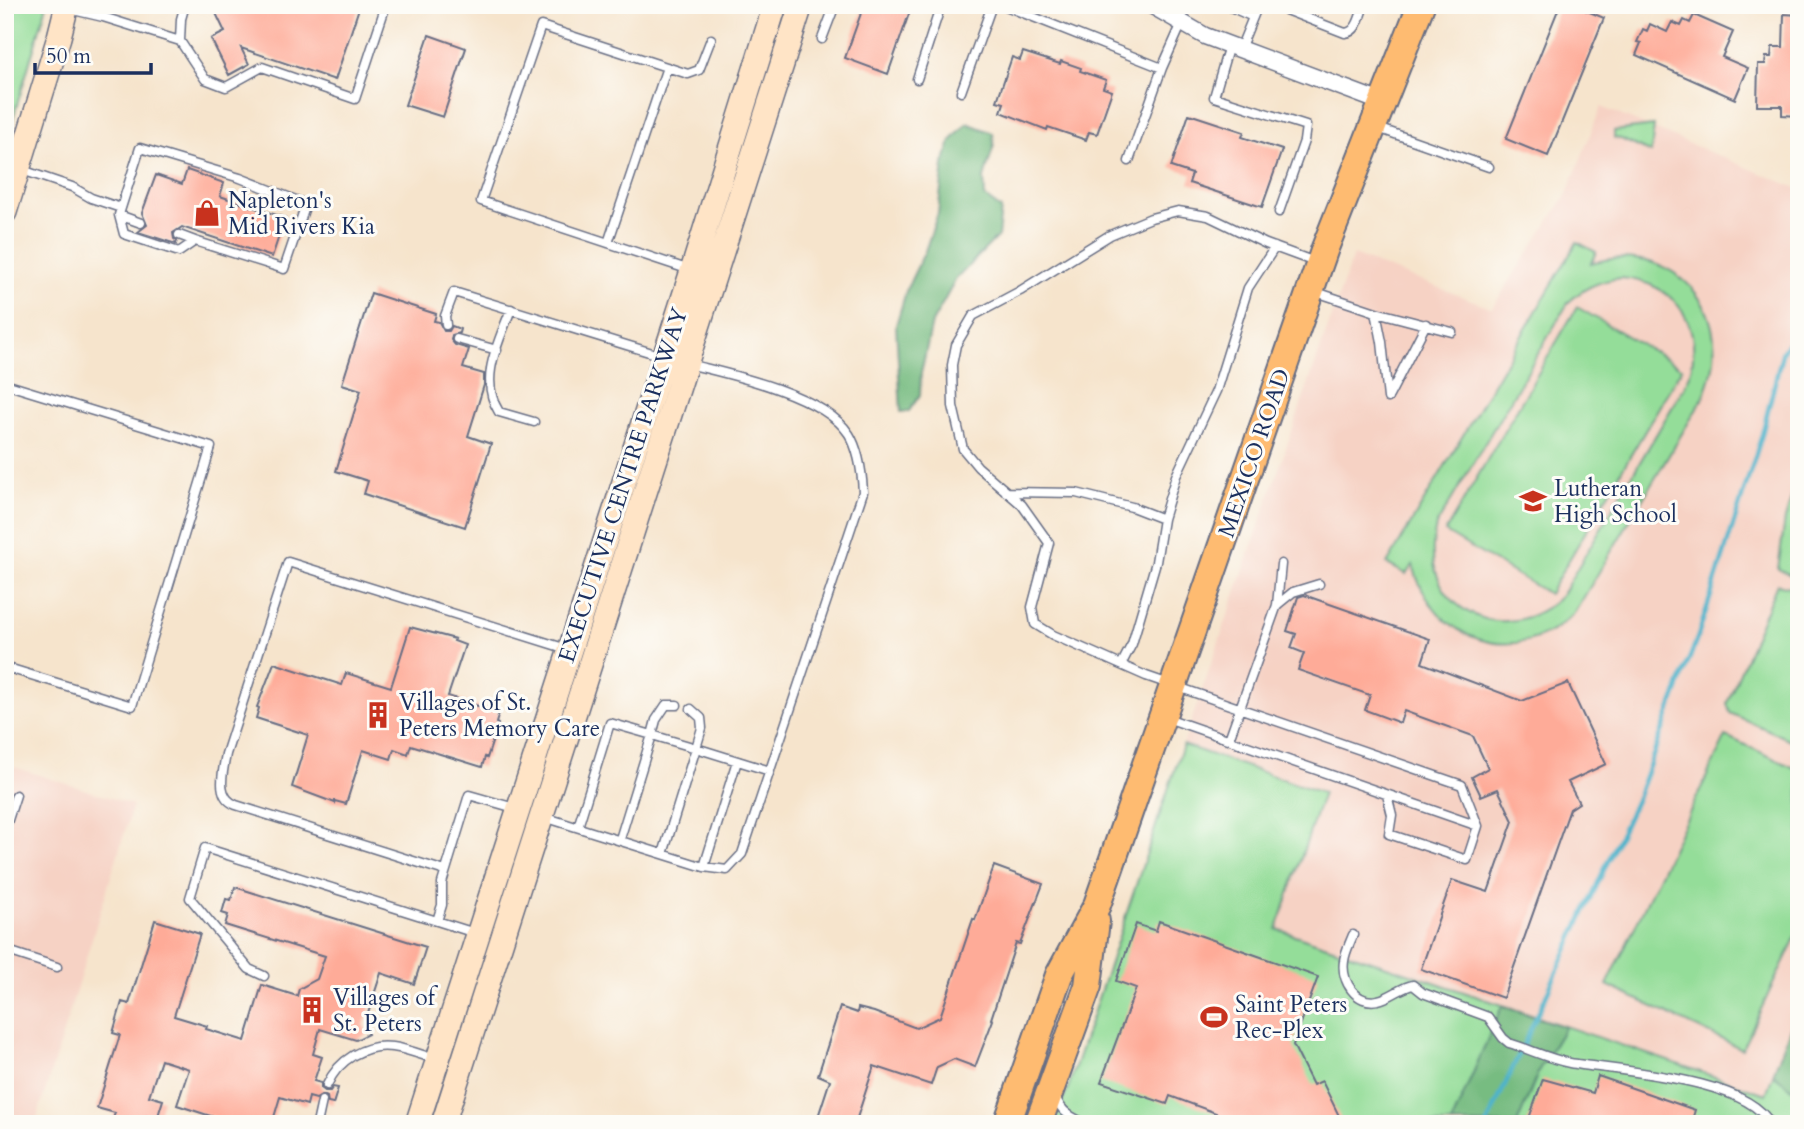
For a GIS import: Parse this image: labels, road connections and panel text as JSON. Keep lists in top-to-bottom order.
{
  "streets": {
    "main road": ["MEXICO ROAD"],
    "street": ["EXECUTIVE CENTRE PARKWAY"]
  },
  "places": {
    "shop": ["Napleton's Mid Rivers Kia"],
    "school or university": ["Lutheran High School"],
    "building": ["Villages of St. Peters Memory Care", "Villages of St. Peters"],
    "sports": ["Saint Peters Rec-Plex"]
  },
  "scale_bar": "50 m"
}
